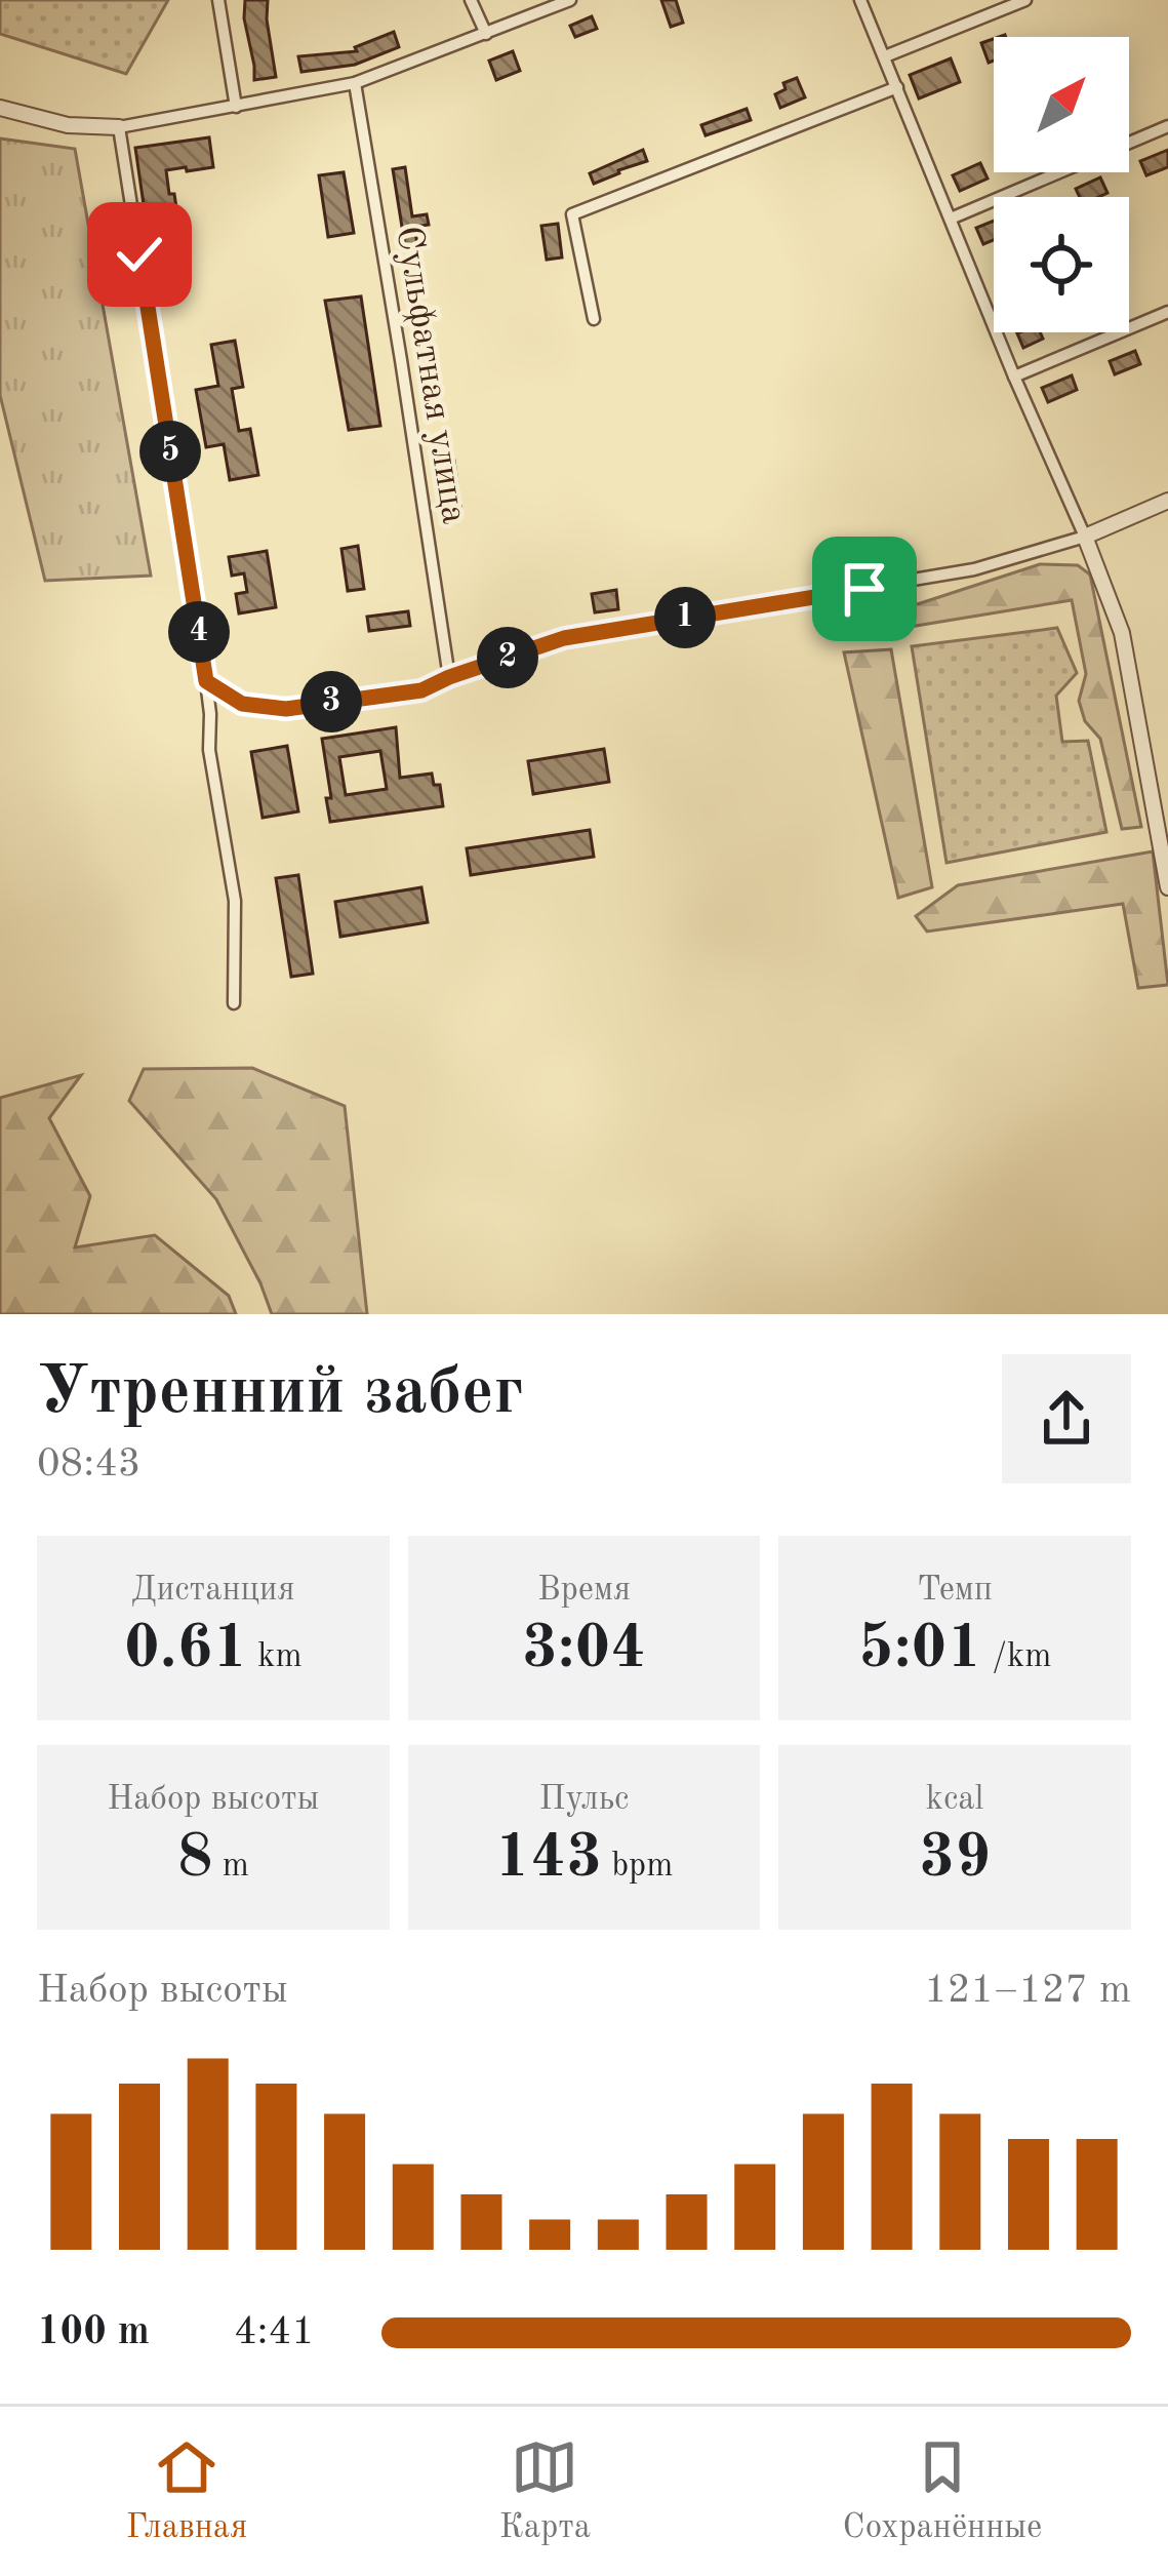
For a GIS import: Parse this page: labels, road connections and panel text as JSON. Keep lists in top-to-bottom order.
{
  "streets": {
    "street": ["Сульфатная улица"]
  },
  "north": "top right",
  "page": {
    "pins": [
      "5",
      "1",
      "4",
      "2",
      "3"
    ],
    "heading": ["Утренний забег", "08:43"],
    "stats": [
      ["Дистанция", "0.61 km"],
      ["Время", "3:04"],
      ["Темп", "5:01 /km"],
      ["Набор высоты", "8 m"],
      ["Пульс", "143 bpm"],
      ["kcal", "39"]
    ],
    "chart": ["Набор высоты", "121–127 m"],
    "list": [
      {
        "name": "100 m",
        "note": "4:41"
      }
    ],
    "tabs": ["Главная", "Карта", "Сохранённые"]
  }
}
